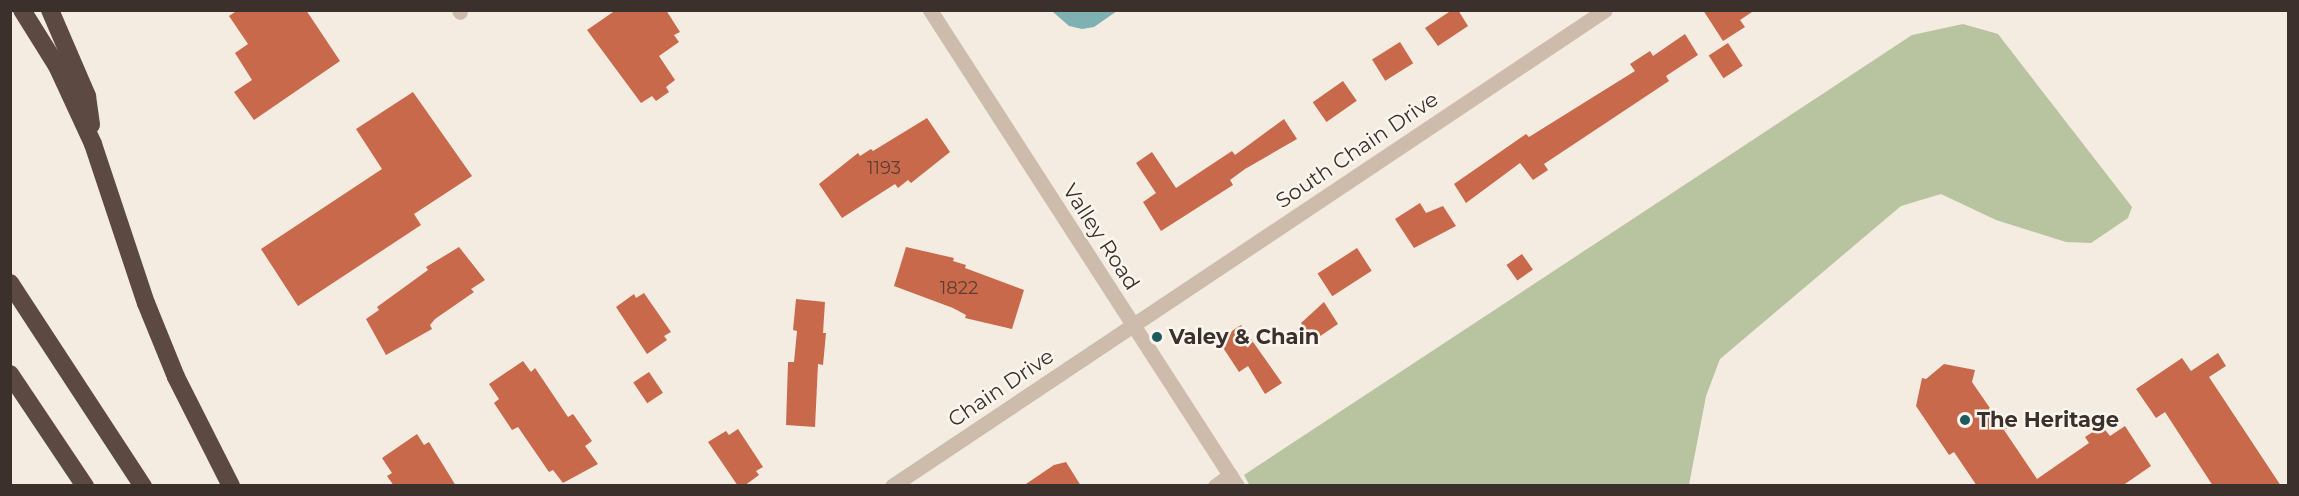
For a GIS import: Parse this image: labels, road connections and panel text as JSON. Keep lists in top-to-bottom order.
{
  "streets": {
    "street": ["South Chain Drive", "Valley Road", "Chain Drive"]
  },
  "crossings": [
    ["South Chain Drive", "Valley Road"],
    ["South Chain Drive", "Chain Drive"],
    ["Valley Road", "Chain Drive"]
  ],
  "places": ["Valey & Chain", "The Heritage"],
  "house_numbers": ["1193", "1822"]
}
